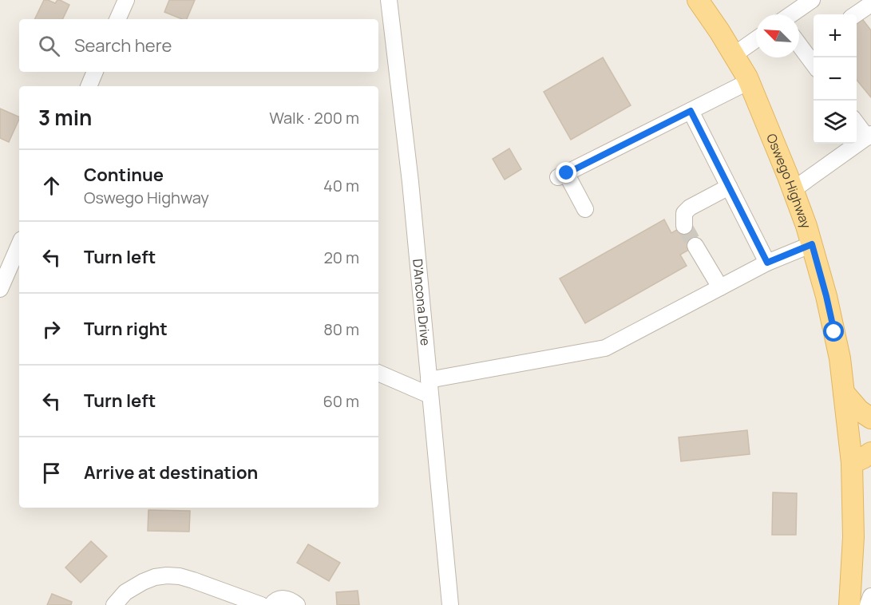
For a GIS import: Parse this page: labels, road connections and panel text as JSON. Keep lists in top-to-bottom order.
{
  "streets": {
    "main road": ["Oswego Highway"],
    "street": ["D'Ancona Drive"]
  },
  "north": "top left",
  "page": {
    "map_buttons": ["+", "−"],
    "search": "Search here",
    "heading": ["3 min", "Walk · 200 m"],
    "list": [
      ["Continue", "Oswego Highway", "40 m"],
      ["Turn left", "20 m"],
      ["Turn right", "80 m"],
      ["Turn left", "60 m"],
      "Arrive at destination"
    ]
  }
}
